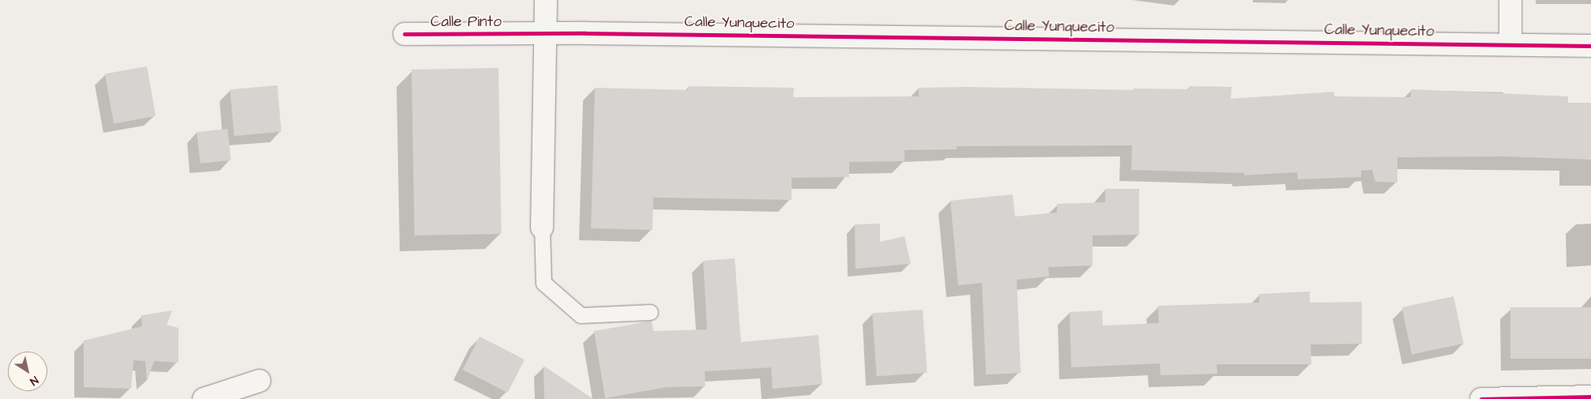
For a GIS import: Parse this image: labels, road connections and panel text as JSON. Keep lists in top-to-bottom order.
{
  "streets": {
    "street": ["Calle Pinto", "Calle Yunquecito"]
  },
  "crossings": [
    ["Calle Pinto", "Calle Yunquecito"]
  ],
  "north": "bottom right"
}
